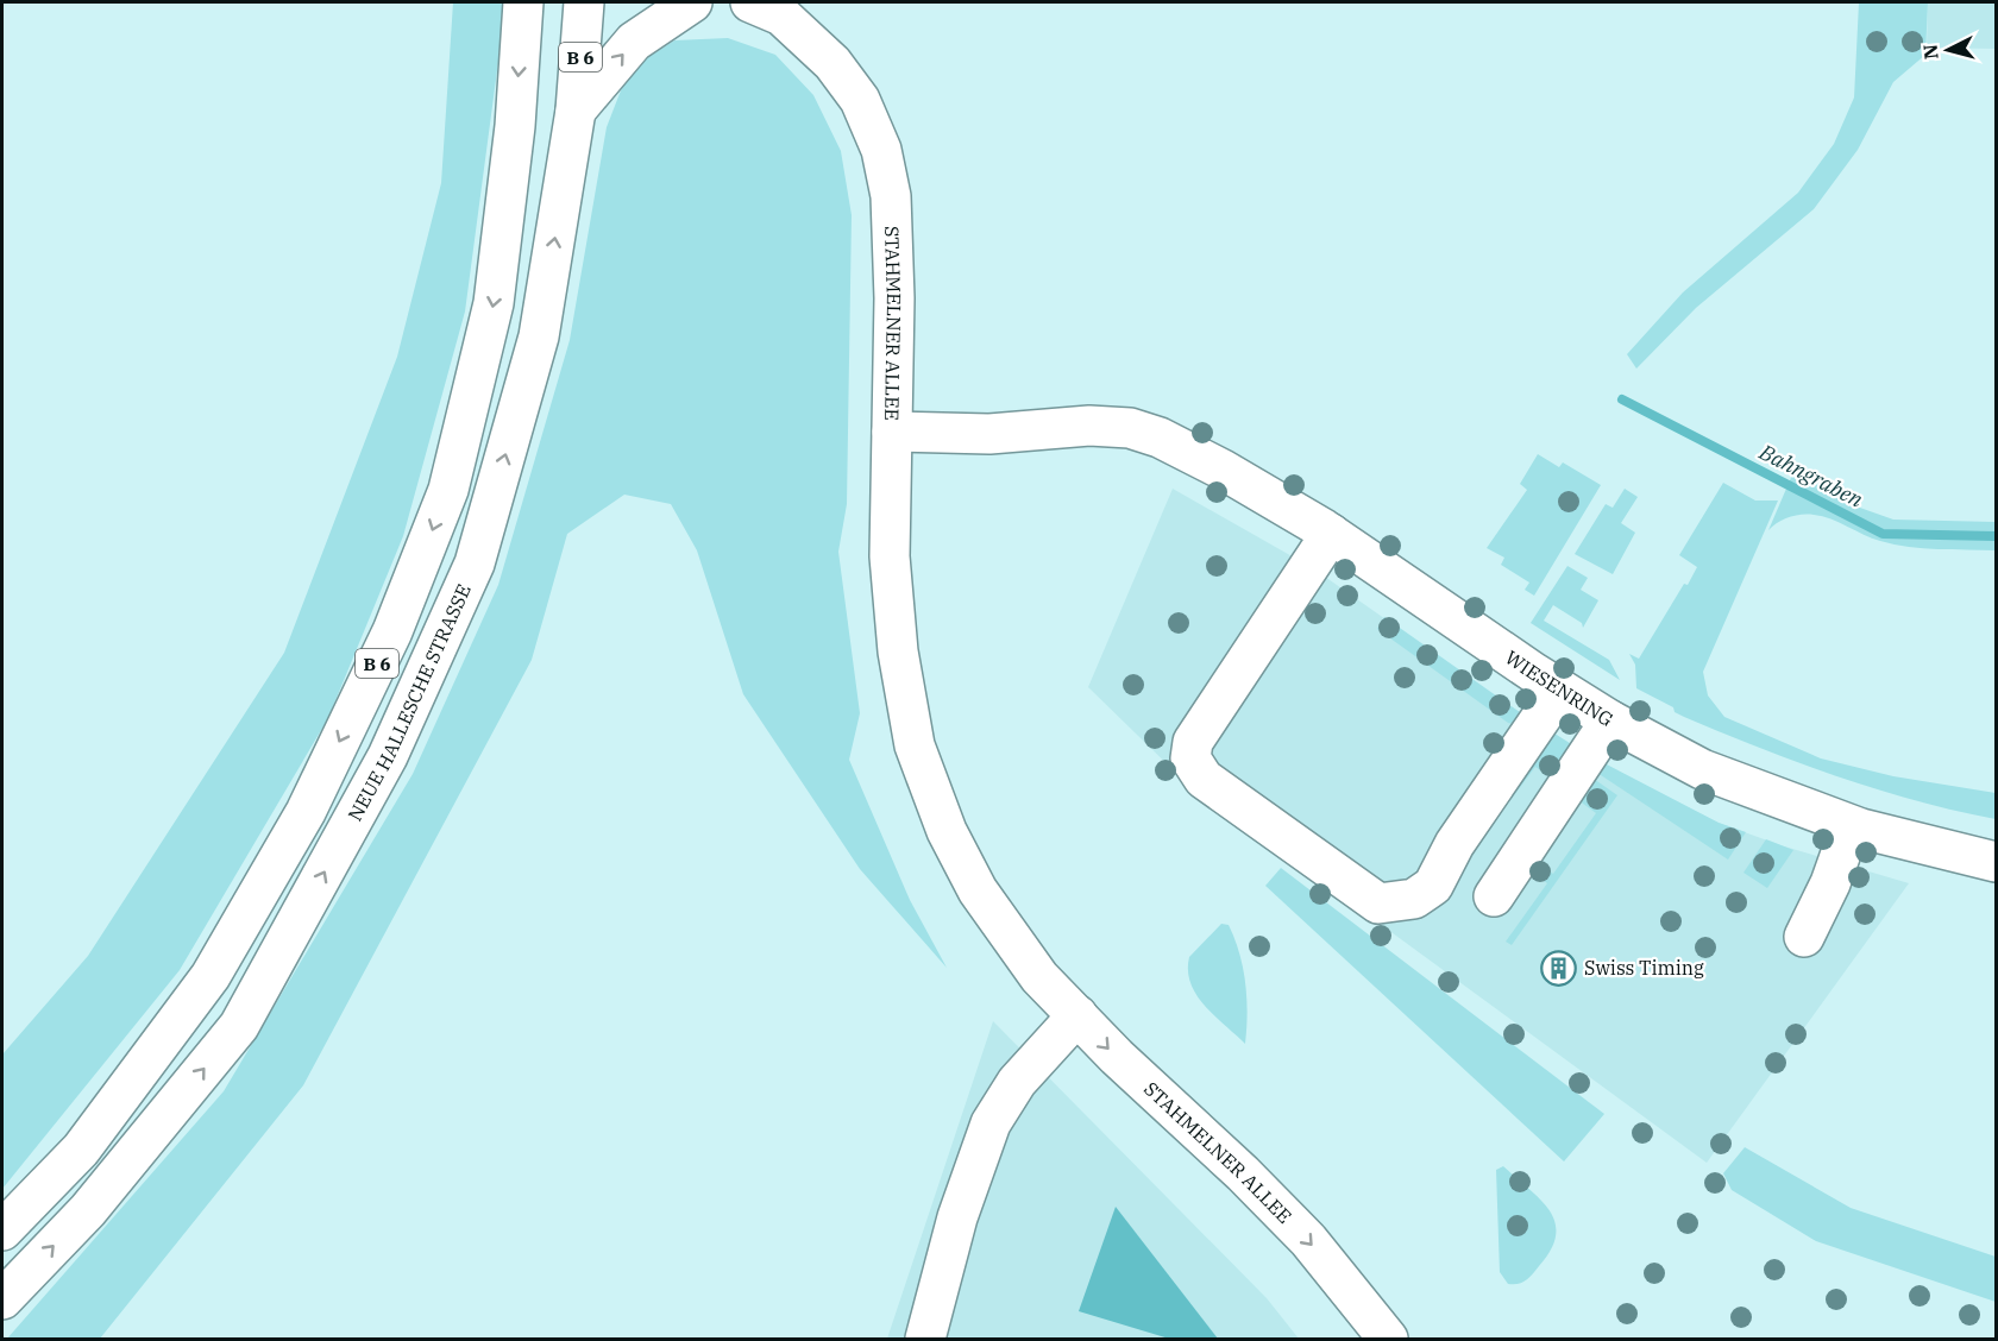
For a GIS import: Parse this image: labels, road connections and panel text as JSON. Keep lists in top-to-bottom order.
{
  "streets": {
    "street": [
      "B 6",
      "STAHMELNER ALLEE",
      "WIESENRING",
      "NEUE HALLESCHE STRASSE"
    ]
  },
  "crossings": [
    ["STAHMELNER ALLEE", "WIESENRING"]
  ],
  "water": ["Bahngraben"],
  "places": {
    "building": ["Swiss Timing"]
  },
  "north": "left"
}
